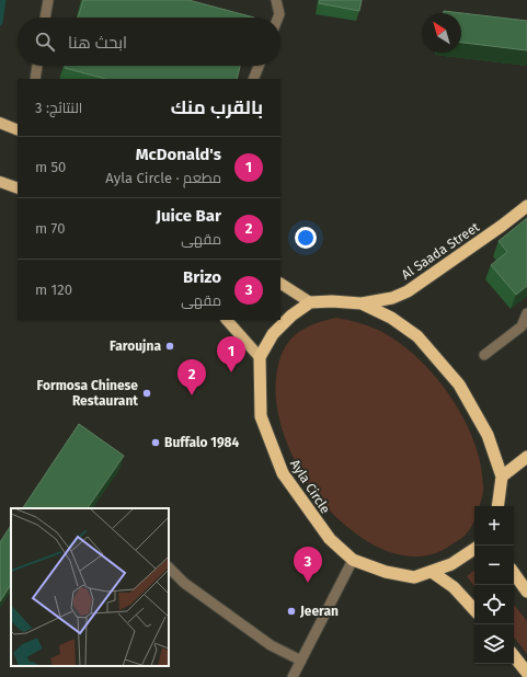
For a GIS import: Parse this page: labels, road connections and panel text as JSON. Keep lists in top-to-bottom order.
{
  "streets": {
    "highway": ["Al Saada Street", "Ayla Circle"]
  },
  "places": [
    "Faroujna",
    "Formosa Chinese Restaurant",
    "Buffalo 1984",
    "Jeeran"
  ],
  "north": "top left",
  "page": {
    "search": "ابحث هنا",
    "heading": ["بالقرب منك", "النتائج: 3"],
    "list": [
      {
        "mark": "1",
        "name": "McDonald's",
        "note": "مطعم · Ayla Circle",
        "value": "50 m"
      },
      {
        "mark": "2",
        "name": "Juice Bar",
        "note": "مقهى",
        "value": "70 m"
      },
      {
        "mark": "3",
        "name": "Brizo",
        "note": "مقهى",
        "value": "120 m"
      }
    ],
    "pins": ["1", "2", "3"],
    "map_buttons": ["+", "−"]
  }
}
